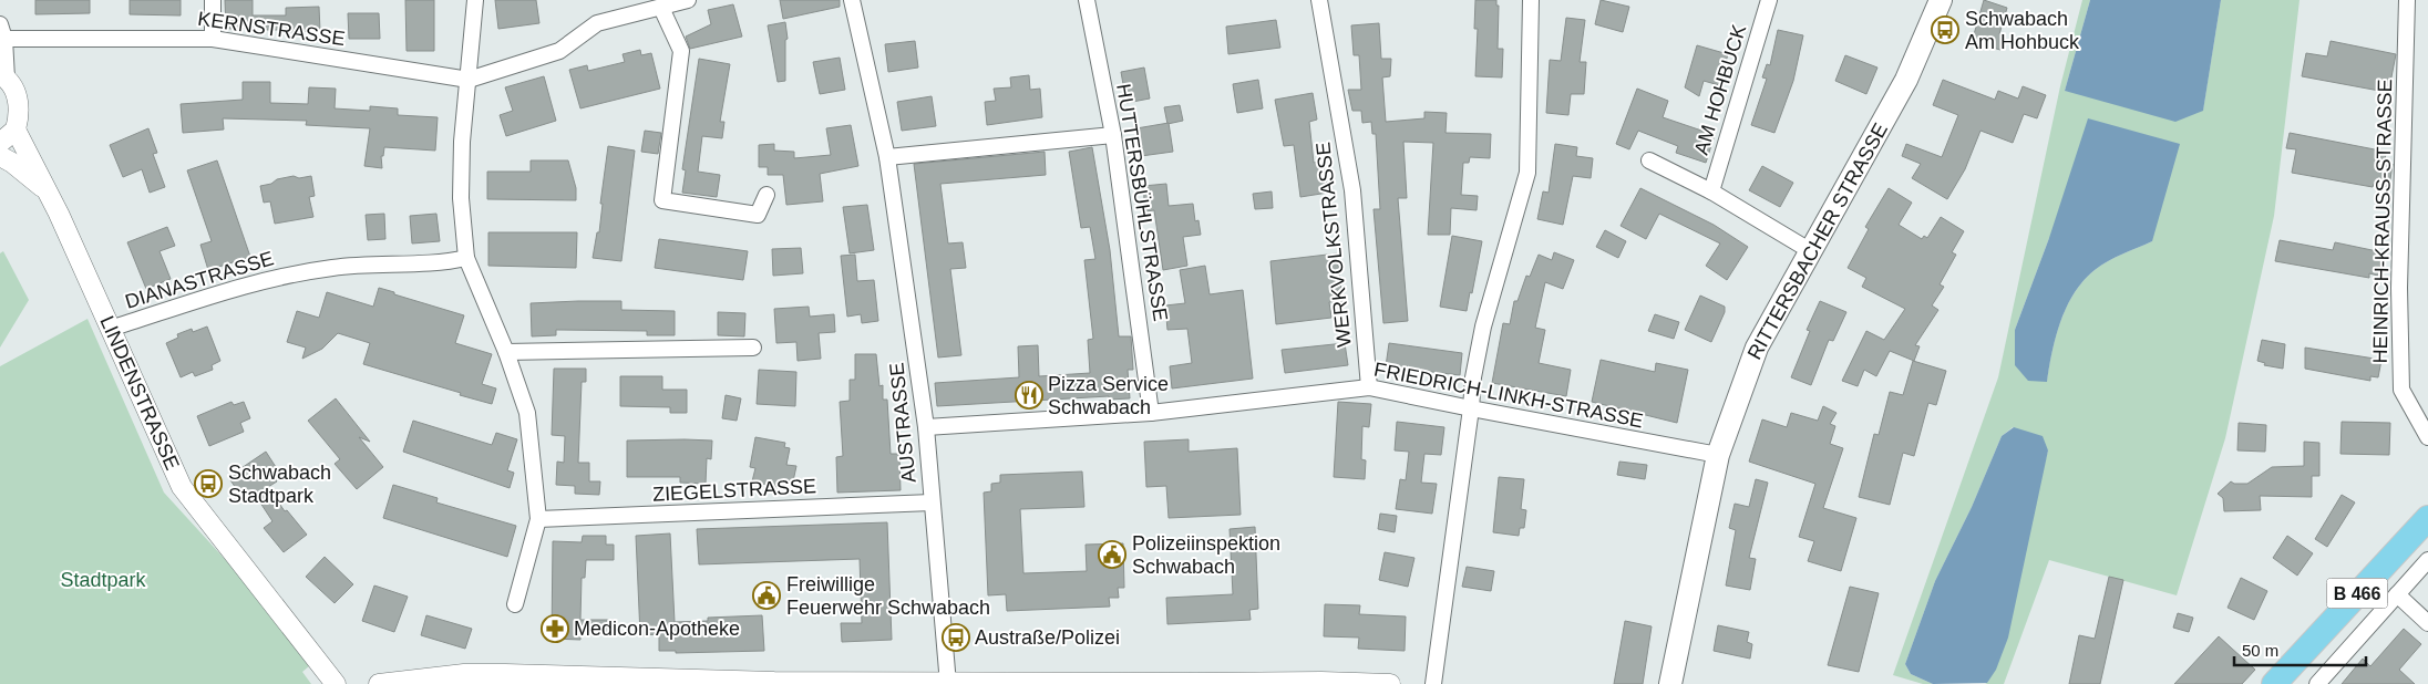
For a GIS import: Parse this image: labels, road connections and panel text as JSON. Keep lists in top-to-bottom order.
{
  "streets": {
    "main road": ["RITTERSBACHER STRASSE", "B 466"],
    "street": [
      "KERNSTRASSE",
      "AM HOHBUCK",
      "HUTTERSBÜHLSTRASSE",
      "HEINRICH-KRAUSS-STRASSE",
      "WERKVOLKSTRASSE",
      "DIANASTRASSE",
      "LINDENSTRASSE",
      "FRIEDRICH-LINKH-STRASSE",
      "AUSTRASSE",
      "ZIEGELSTRASSE"
    ]
  },
  "crossings": [
    ["AM HOHBUCK", "RITTERSBACHER STRASSE"],
    ["HUTTERSBÜHLSTRASSE", "FRIEDRICH-LINKH-STRASSE"],
    ["RITTERSBACHER STRASSE", "FRIEDRICH-LINKH-STRASSE"],
    ["WERKVOLKSTRASSE", "FRIEDRICH-LINKH-STRASSE"],
    ["DIANASTRASSE", "LINDENSTRASSE"],
    ["FRIEDRICH-LINKH-STRASSE", "AUSTRASSE"],
    ["AUSTRASSE", "ZIEGELSTRASSE"]
  ],
  "parks": ["Stadtpark"],
  "places": {
    "bus stop": ["Schwabach Am Hohbuck", "Schwabach Stadtpark", "Austraße/Polizei"],
    "restaurant": ["Pizza Service Schwabach"],
    "public building": ["Polizeiinspektion Schwabach", "Freiwillige Feuerwehr Schwabach"],
    "pharmacy": ["Medicon-Apotheke"]
  },
  "scale_bar": "50 m"
}
